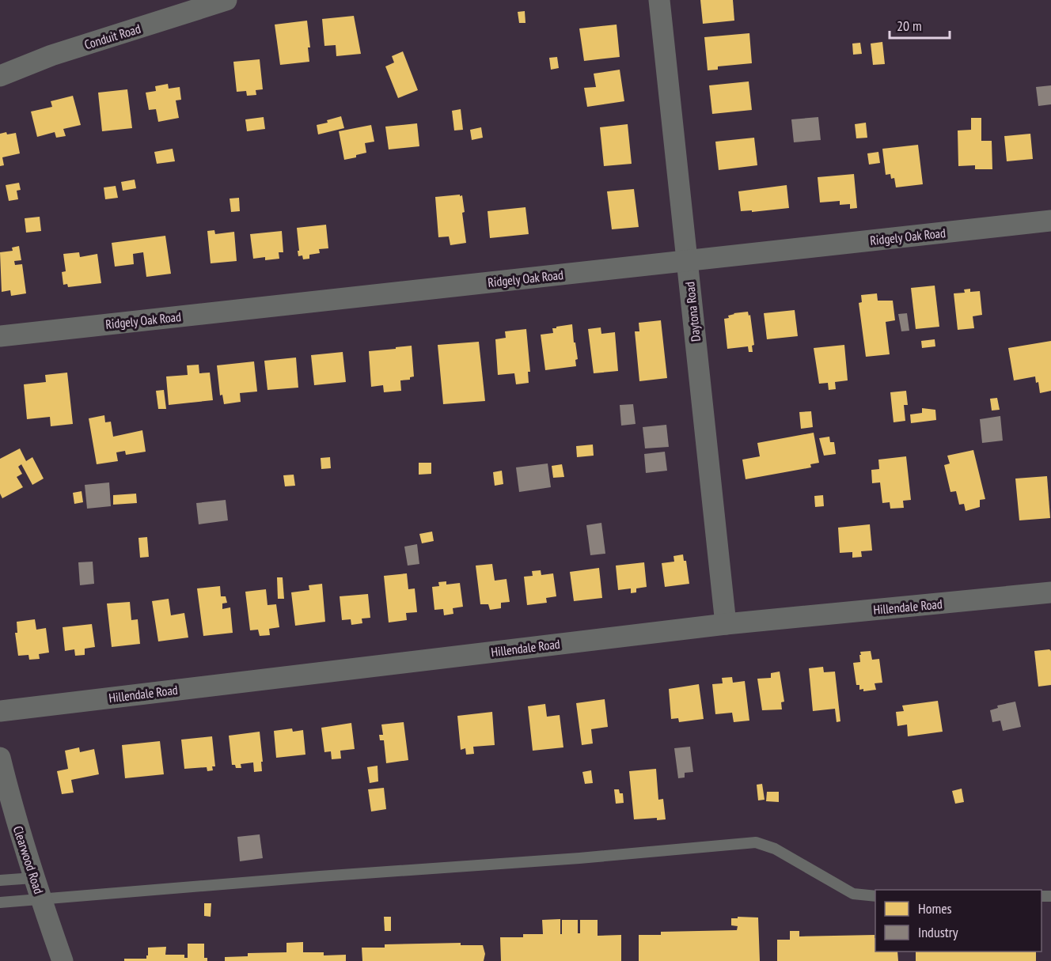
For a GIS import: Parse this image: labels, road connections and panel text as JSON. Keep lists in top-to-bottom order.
{
  "streets": {
    "street": [
      "Conduit Road",
      "Ridgely Oak Road",
      "Daytona Road",
      "Hillendale Road",
      "Clearwood Road"
    ]
  },
  "crossings": [
    ["Ridgely Oak Road", "Daytona Road"],
    ["Daytona Road", "Hillendale Road"]
  ],
  "legend": ["Homes", "Industry"],
  "scale_bar": "20 m"
}
